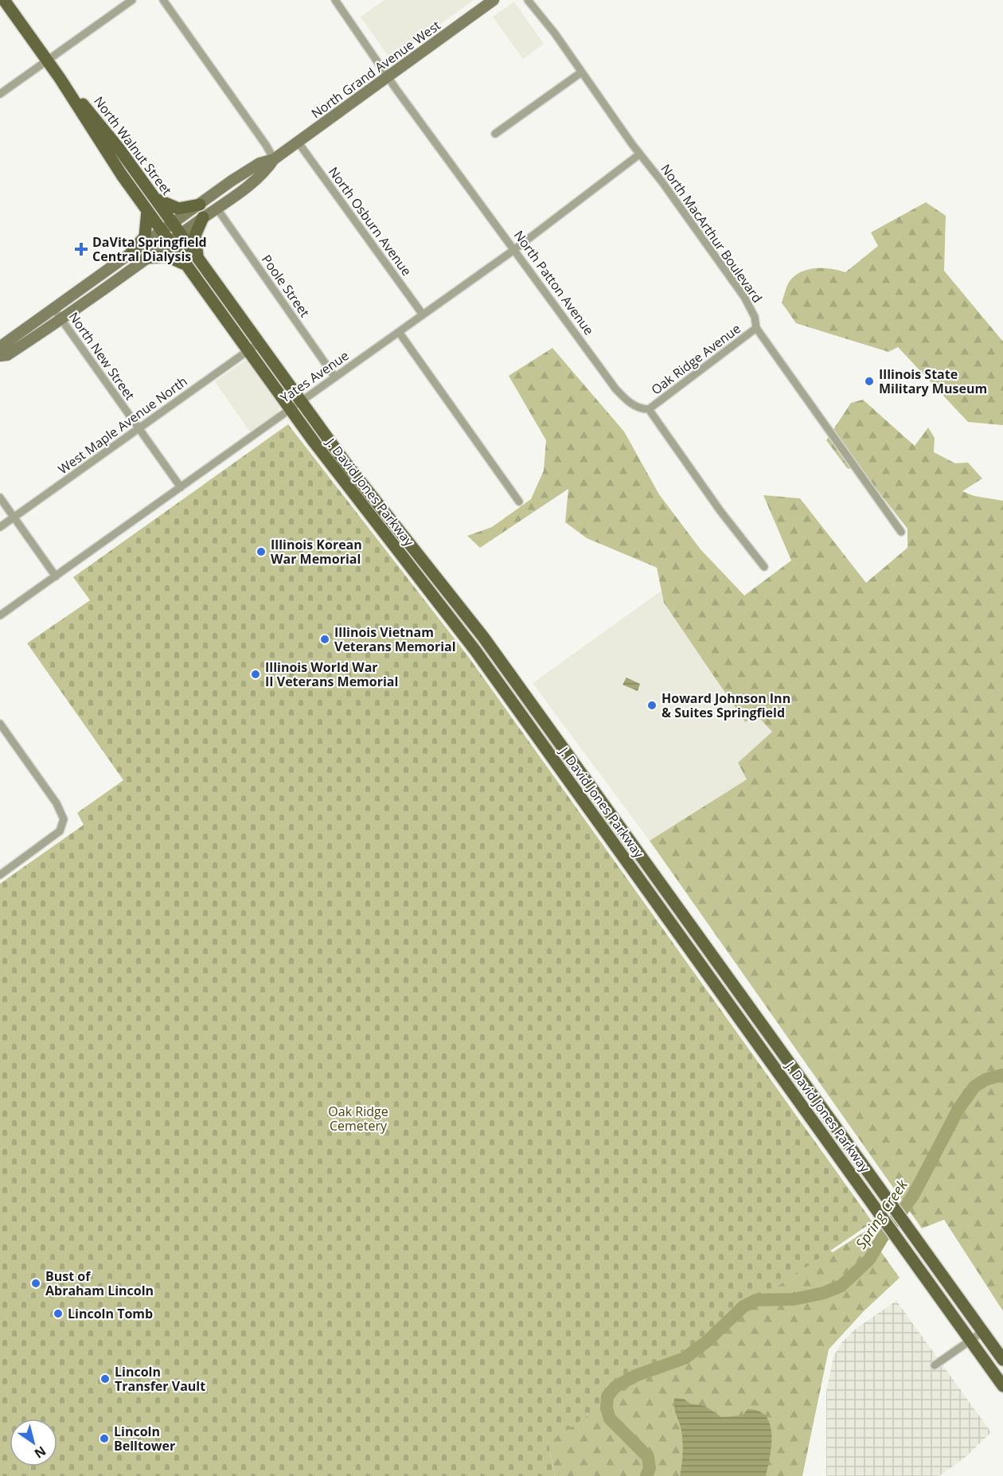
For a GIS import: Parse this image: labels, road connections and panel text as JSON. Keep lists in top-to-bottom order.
{
  "streets": {
    "main road": ["North Grand Avenue West", "North Walnut Street", "J. David Jones Parkway"],
    "street": [
      "North Osburn Avenue",
      "North MacArthur Boulevard",
      "North Patton Avenue",
      "Poole Street",
      "North New Street",
      "Oak Ridge Avenue",
      "Yates Avenue",
      "West Maple Avenue North"
    ]
  },
  "crossings": [
    ["North Grand Avenue West", "North Walnut Street"],
    ["North Grand Avenue West", "North Osburn Avenue"],
    ["North Grand Avenue West", "North Patton Avenue"],
    ["North Grand Avenue West", "Poole Street"],
    ["North Grand Avenue West", "North New Street"],
    ["North Grand Avenue West", "J. David Jones Parkway"],
    ["North Walnut Street", "J. David Jones Parkway"],
    ["North Osburn Avenue", "Yates Avenue"],
    ["North MacArthur Boulevard", "Oak Ridge Avenue"],
    ["North MacArthur Boulevard", "Yates Avenue"],
    ["North Patton Avenue", "Oak Ridge Avenue"],
    ["North Patton Avenue", "Yates Avenue"],
    ["Poole Street", "Yates Avenue"],
    ["North New Street", "Yates Avenue"],
    ["North New Street", "West Maple Avenue North"],
    ["Yates Avenue", "J. David Jones Parkway"],
    ["West Maple Avenue North", "J. David Jones Parkway"]
  ],
  "water": ["Spring Creek"],
  "parks": ["Oak Ridge Cemetery"],
  "places": {
    "health": ["DaVita Springfield Central Dialysis"],
    "other": [
      "Illinois State Military Museum",
      "Illinois Korean War Memorial",
      "Illinois Vietnam Veterans Memorial",
      "Illinois World War II Veterans Memorial",
      "Howard Johnson Inn & Suites Springfield",
      "Bust of Abraham Lincoln",
      "Lincoln Tomb",
      "Lincoln Transfer Vault",
      "Lincoln Belltower"
    ]
  },
  "north": "bottom right"
}
